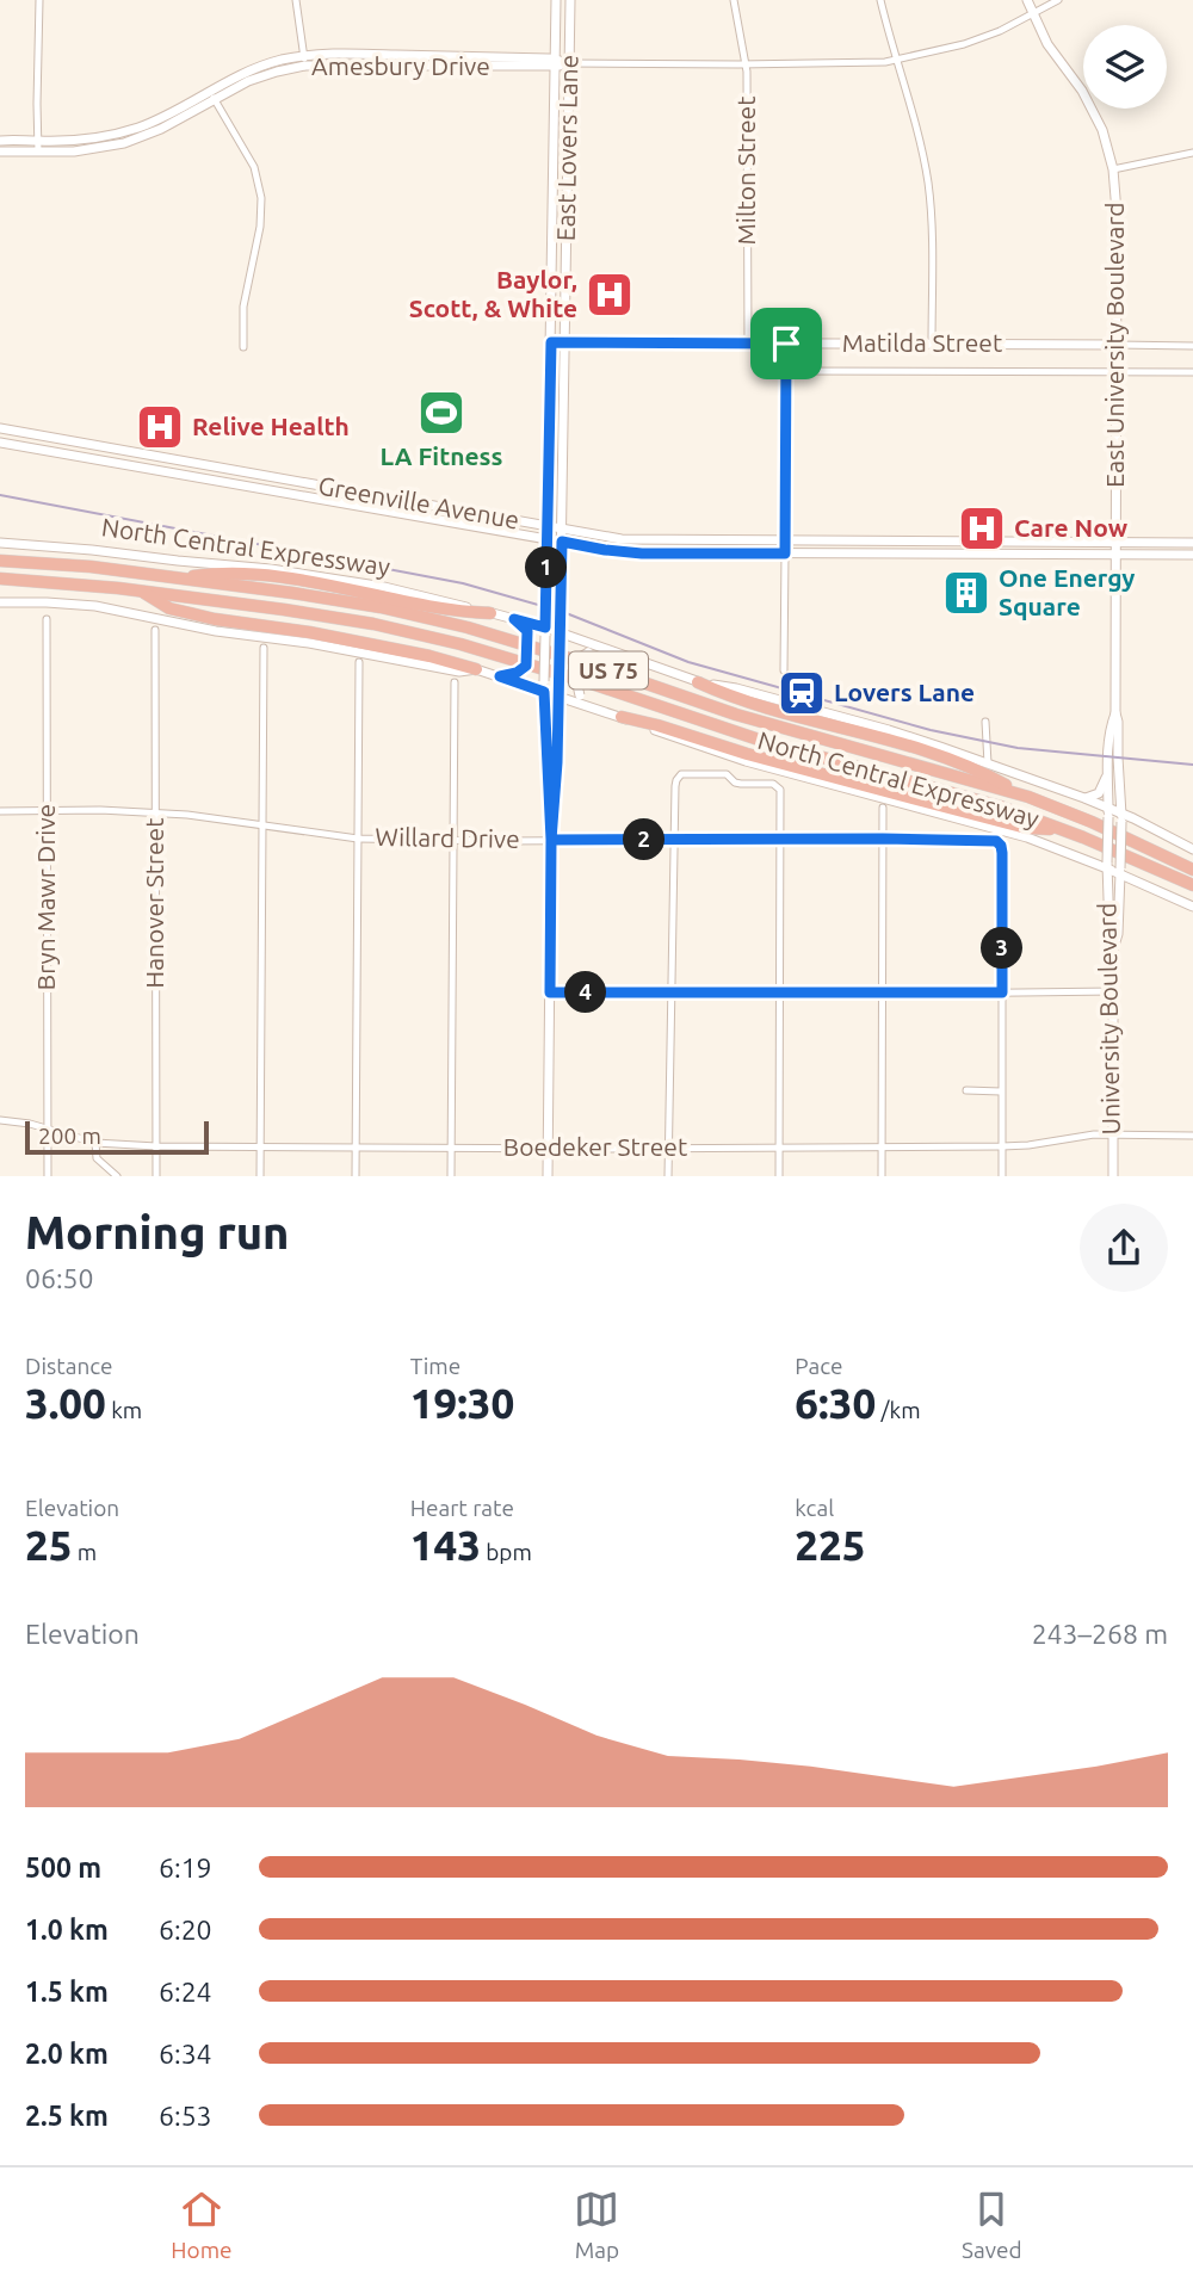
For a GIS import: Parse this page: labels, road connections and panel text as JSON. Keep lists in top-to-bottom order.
{
  "streets": {
    "highway": ["North Central Expressway", "US 75"],
    "main road": [
      "Amesbury Drive",
      "East Lovers Lane",
      "Matilda Street",
      "East University Boulevard",
      "Greenville Avenue",
      "University Boulevard"
    ],
    "street": [
      "Milton Street",
      "Willard Drive",
      "Bryn Mawr Drive",
      "Hanover Street",
      "Boedeker Street"
    ]
  },
  "crossings": [
    ["Amesbury Drive", "East Lovers Lane"],
    ["Amesbury Drive", "Milton Street"],
    ["Amesbury Drive", "East University Boulevard"],
    ["East Lovers Lane", "Matilda Street"],
    ["East Lovers Lane", "Greenville Avenue"],
    ["East Lovers Lane", "North Central Expressway"],
    ["Milton Street", "Matilda Street"],
    ["Matilda Street", "East University Boulevard"],
    ["East University Boulevard", "Greenville Avenue"],
    ["East University Boulevard", "North Central Expressway"],
    ["East University Boulevard", "University Boulevard"],
    ["North Central Expressway", "University Boulevard"],
    ["Willard Drive", "Bryn Mawr Drive"],
    ["Willard Drive", "Hanover Street"],
    ["Bryn Mawr Drive", "Boedeker Street"],
    ["Hanover Street", "Boedeker Street"],
    ["University Boulevard", "Boedeker Street"]
  ],
  "places": {
    "hospital": ["Baylor, Scott, & White", "Relive Health", "Care Now"],
    "sports": ["LA Fitness"],
    "building": ["One Energy Square"],
    "station": ["Lovers Lane"]
  },
  "scale_bar": "200 m",
  "page": {
    "pins": [
      "1",
      "2",
      "3",
      "4"
    ],
    "scale": "200 m",
    "heading": ["Morning run", "06:50"],
    "stats": [
      ["Distance", "3.00 km"],
      ["Time", "19:30"],
      ["Pace", "6:30 /km"],
      ["Elevation", "25 m"],
      ["Heart rate", "143 bpm"],
      ["kcal", "225"]
    ],
    "chart": ["Elevation", "243–268 m"],
    "list": [
      {
        "name": "500 m",
        "note": "6:19"
      },
      {
        "name": "1.0 km",
        "note": "6:20"
      },
      {
        "name": "1.5 km",
        "note": "6:24"
      },
      {
        "name": "2.0 km",
        "note": "6:34"
      },
      {
        "name": "2.5 km",
        "note": "6:53"
      }
    ],
    "tabs": ["Home", "Map", "Saved"]
  }
}
